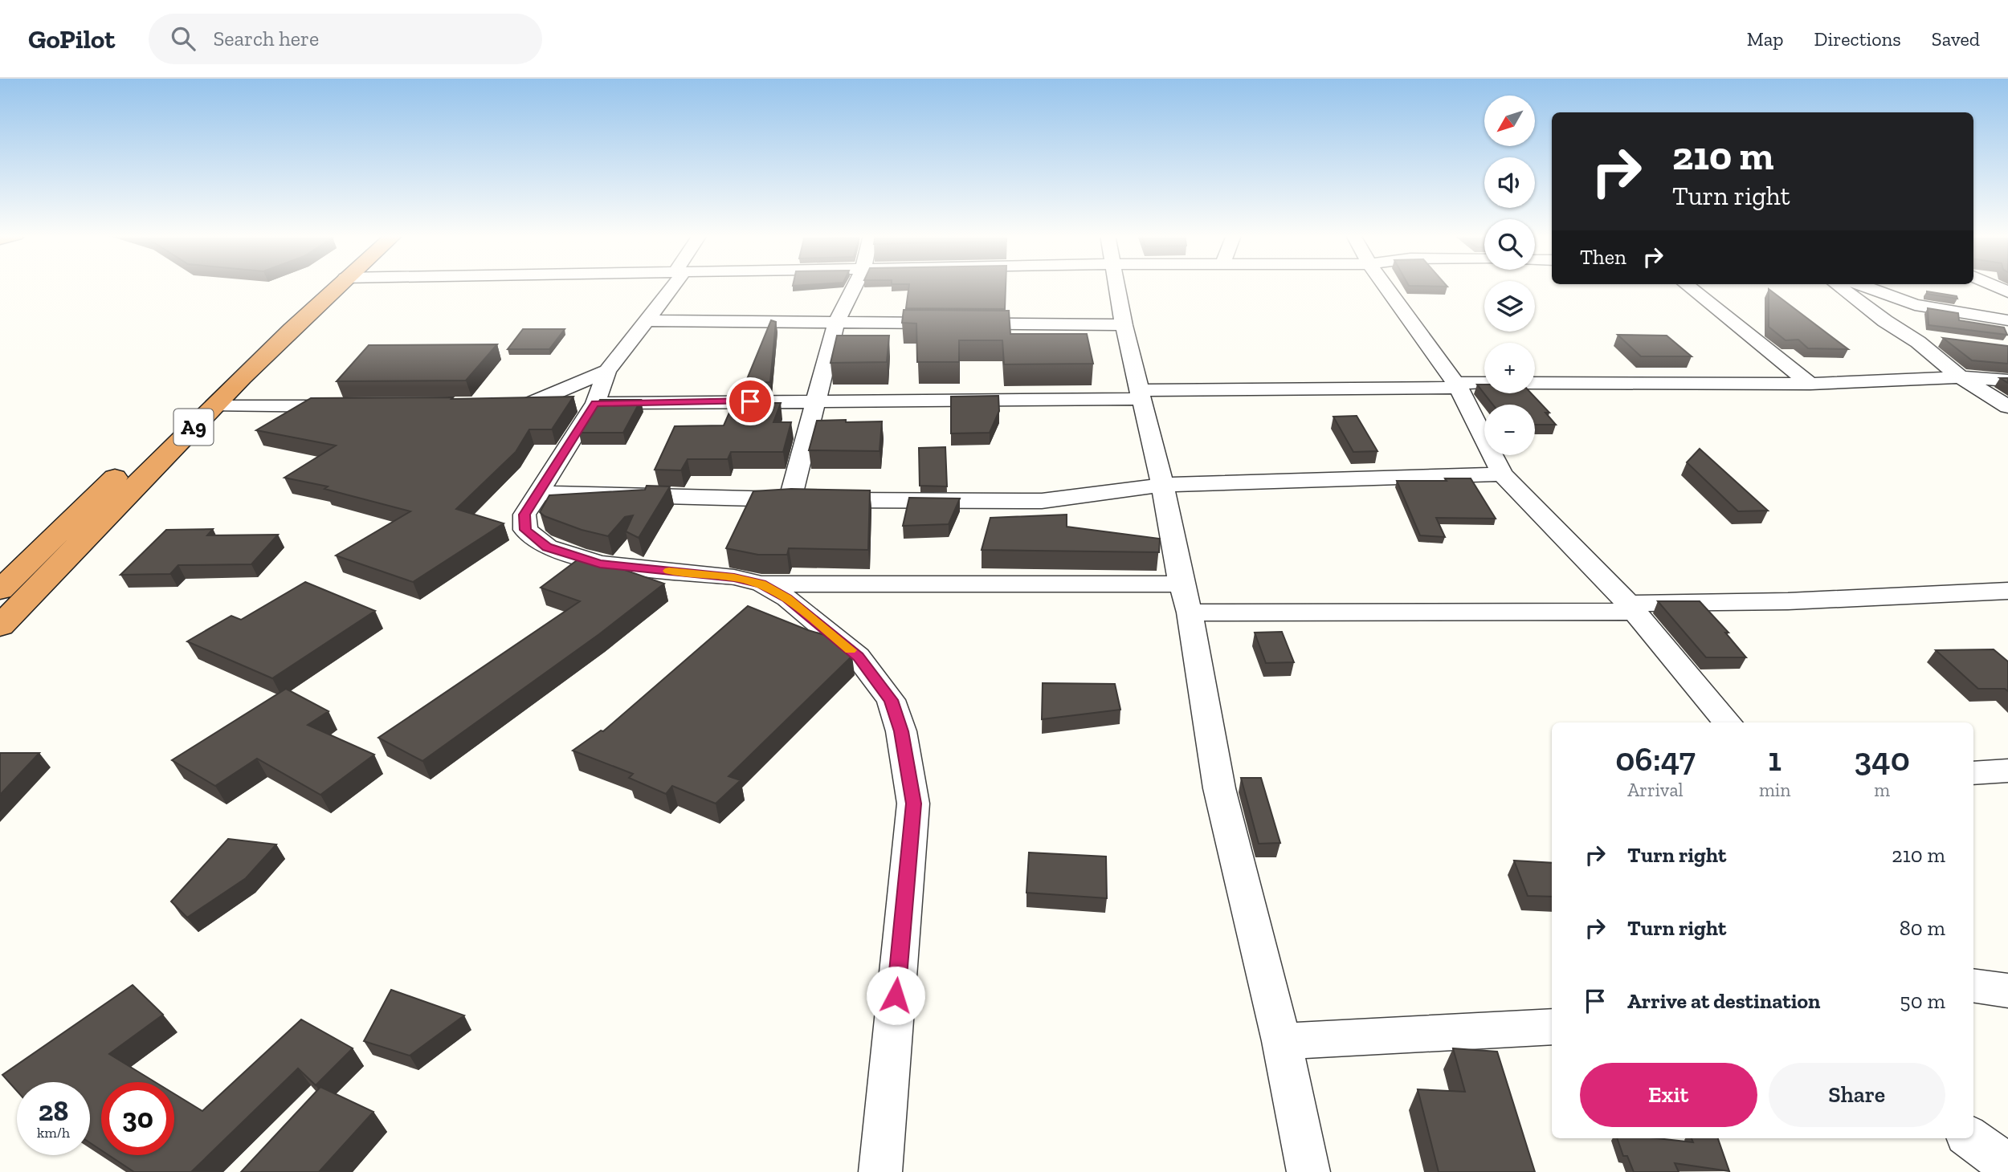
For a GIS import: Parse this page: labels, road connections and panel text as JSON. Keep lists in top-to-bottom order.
{
  "streets": {
    "highway": ["A9"]
  },
  "north": "bottom left",
  "page": {
    "header": "GoPilot",
    "search": "Search here",
    "nav": ["Map", "Directions", "Saved"],
    "map_buttons": ["+", "−"],
    "turn": ["210 m", "Turn right"],
    "then": "Then",
    "eta": [
      "06:47",
      "Arrival",
      "1",
      "min",
      "340",
      "m"
    ],
    "list": [
      {
        "name": "Turn right",
        "value": "210 m"
      },
      {
        "name": "Turn right",
        "value": "80 m"
      },
      {
        "name": "Arrive at destination",
        "value": "50 m"
      }
    ],
    "buttons": ["Exit", "Share"],
    "speed": "28 km/h",
    "limit": "30"
  }
}
